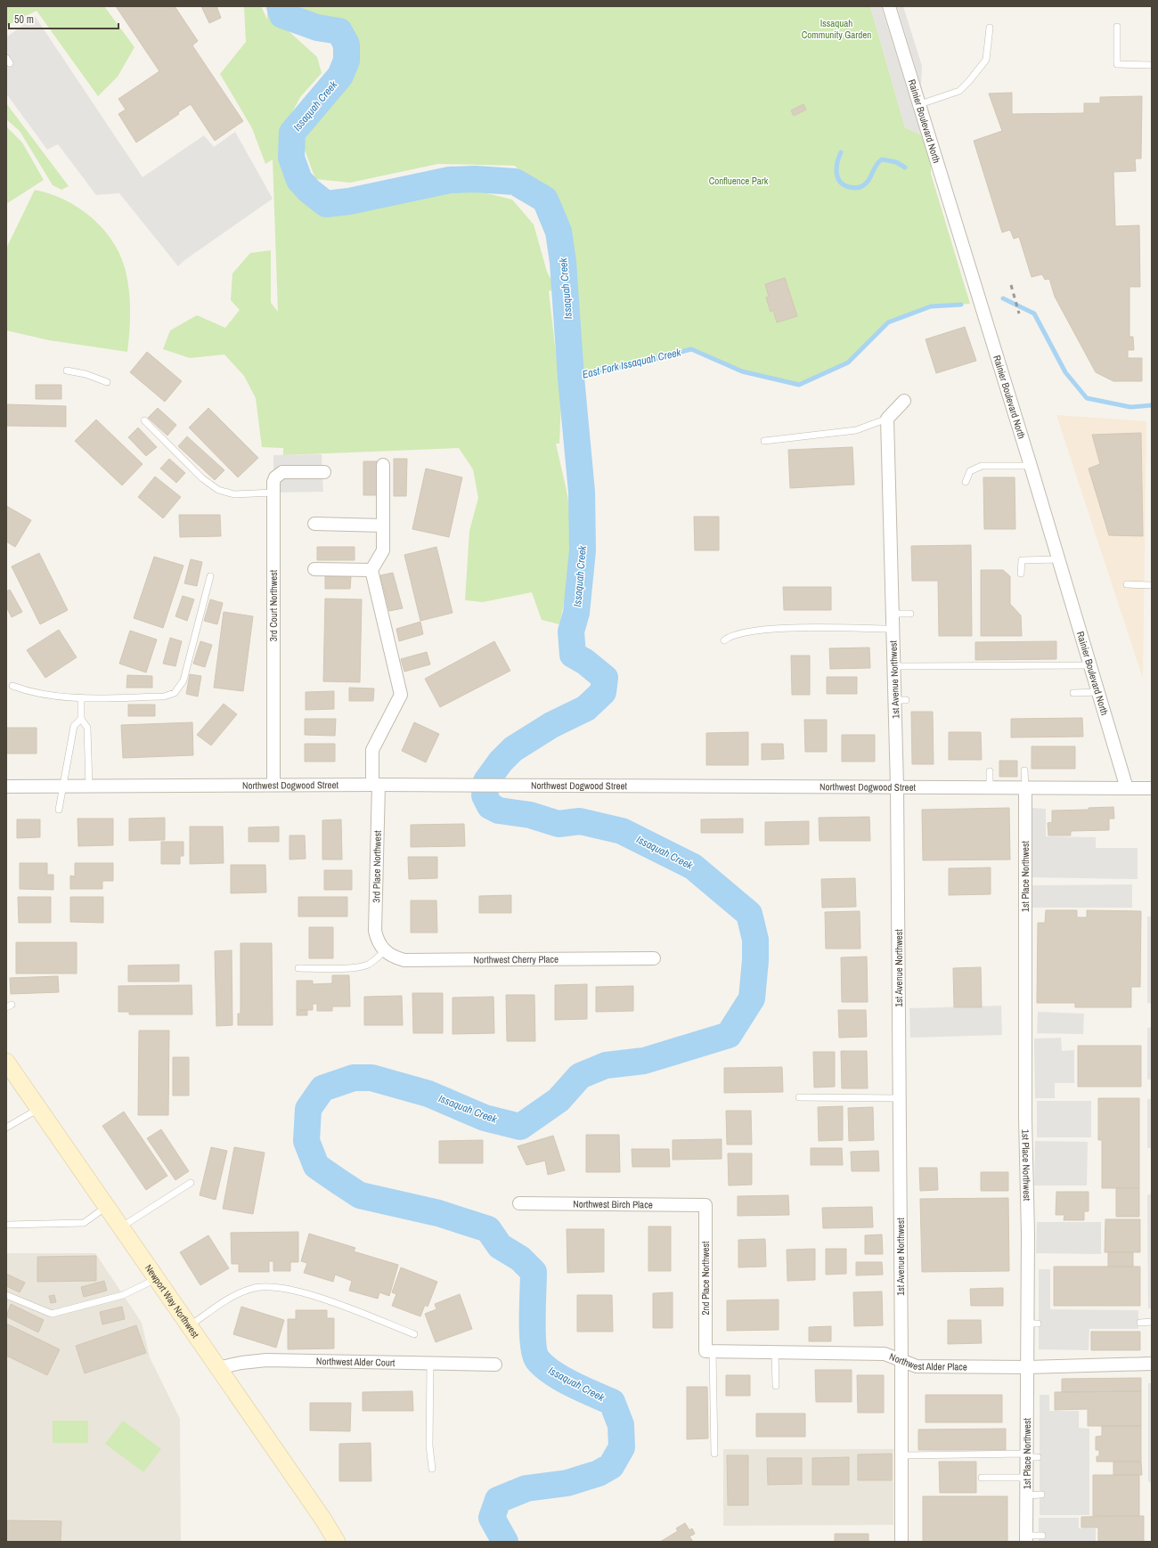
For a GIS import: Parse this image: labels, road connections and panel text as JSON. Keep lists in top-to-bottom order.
{
  "streets": {
    "street": [
      "Rainier Boulevard North",
      "3rd Court Northwest",
      "1st Avenue Northwest",
      "Northwest Dogwood Street",
      "3rd Place Northwest",
      "1st Place Northwest",
      "Northwest Cherry Place",
      "Northwest Birch Place",
      "2nd Place Northwest",
      "Newport Way Northwest",
      "Northwest Alder Place",
      "Northwest Alder Court"
    ]
  },
  "crossings": [
    ["Rainier Boulevard North", "Northwest Dogwood Street"],
    ["3rd Court Northwest", "Northwest Dogwood Street"],
    ["1st Avenue Northwest", "Northwest Dogwood Street"],
    ["1st Avenue Northwest", "Northwest Alder Place"],
    ["Northwest Dogwood Street", "3rd Place Northwest"],
    ["Northwest Dogwood Street", "1st Place Northwest"],
    ["3rd Place Northwest", "Northwest Cherry Place"],
    ["1st Place Northwest", "Northwest Alder Place"],
    ["Northwest Birch Place", "2nd Place Northwest"],
    ["2nd Place Northwest", "Northwest Alder Place"],
    ["Newport Way Northwest", "Northwest Alder Court"]
  ],
  "water": ["Issaquah Creek", "East Fork Issaquah Creek"],
  "parks": ["Issaquah Community Garden", "Confluence Park"],
  "scale_bar": "50 m"
}
